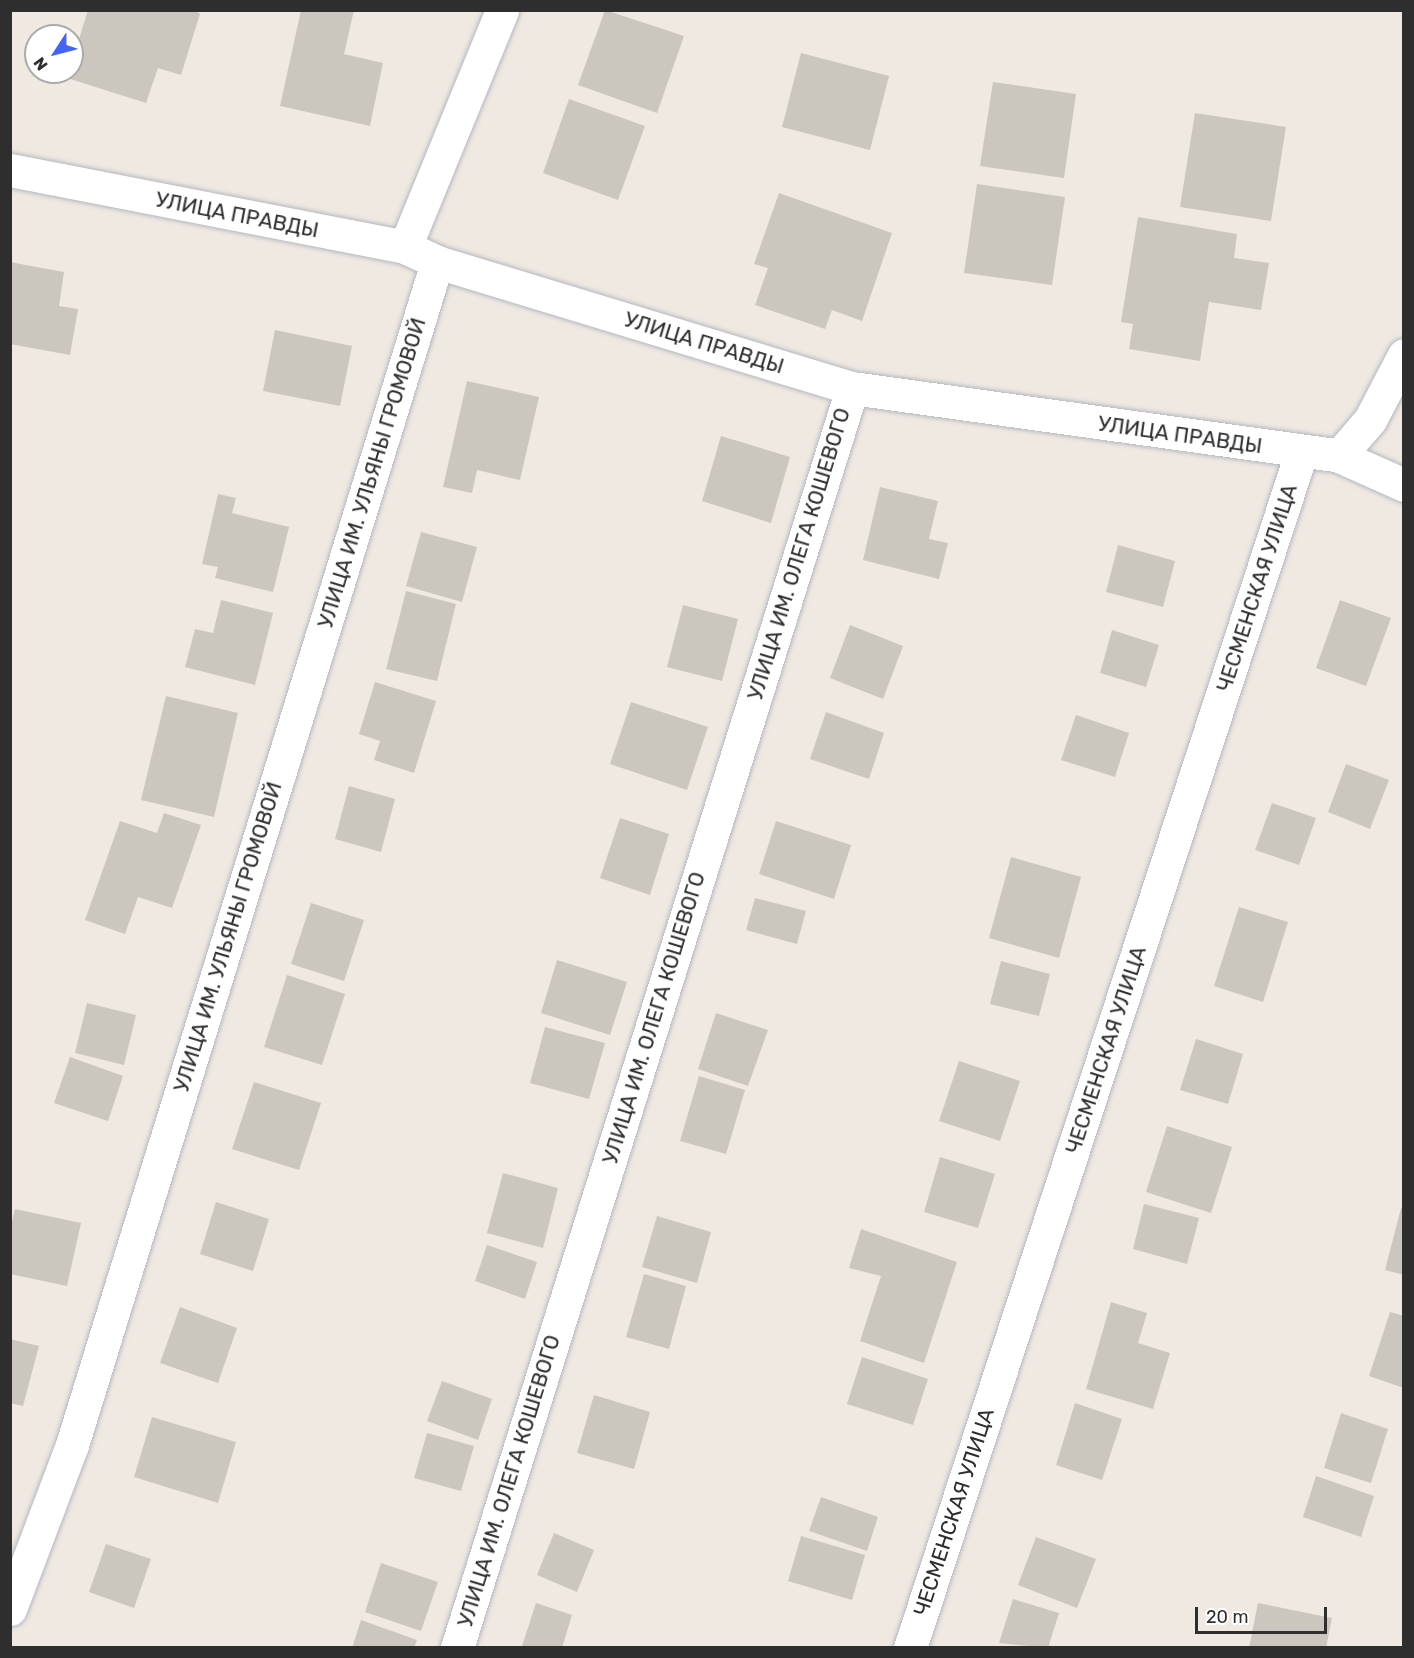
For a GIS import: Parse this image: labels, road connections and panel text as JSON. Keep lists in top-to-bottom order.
{
  "streets": {
    "street": [
      "УЛИЦА ПРАВДЫ",
      "УЛИЦА ИМ. УЛЬЯНЫ ГРОМОВОЙ",
      "УЛИЦА ИМ. ОЛЕГА КОШЕВОГО",
      "ЧЕСМЕНСКАЯ УЛИЦА"
    ]
  },
  "crossings": [
    ["УЛИЦА ПРАВДЫ", "УЛИЦА ИМ. УЛЬЯНЫ ГРОМОВОЙ"],
    ["УЛИЦА ПРАВДЫ", "УЛИЦА ИМ. ОЛЕГА КОШЕВОГО"],
    ["УЛИЦА ПРАВДЫ", "ЧЕСМЕНСКАЯ УЛИЦА"]
  ],
  "scale_bar": "20 m",
  "north": "bottom left"
}
